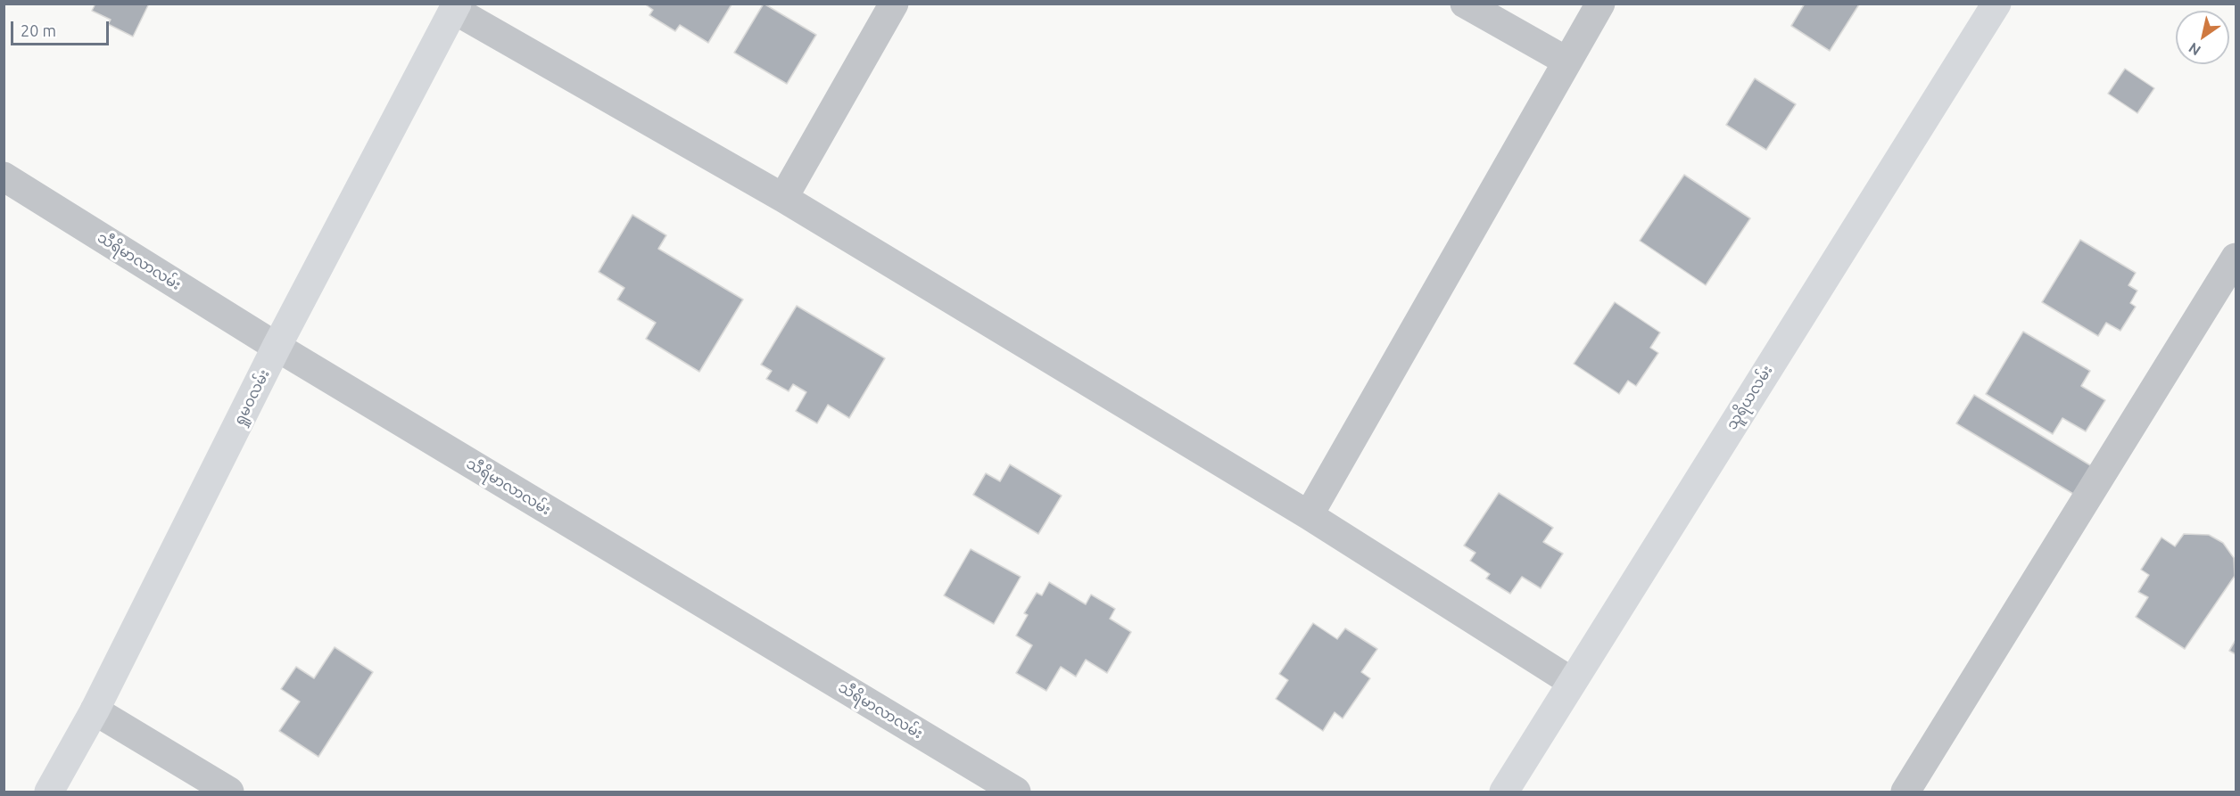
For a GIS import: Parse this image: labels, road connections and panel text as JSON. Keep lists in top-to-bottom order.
{
  "streets": {
    "street": ["သီရိမာလာလမ်း", "ရှုမဝလမ်း", "သူရိယလမ်း"]
  },
  "crossings": [
    ["သီရိမာလာလမ်း", "ရှုမဝလမ်း"]
  ],
  "scale_bar": "20 m",
  "north": "bottom left"
}
